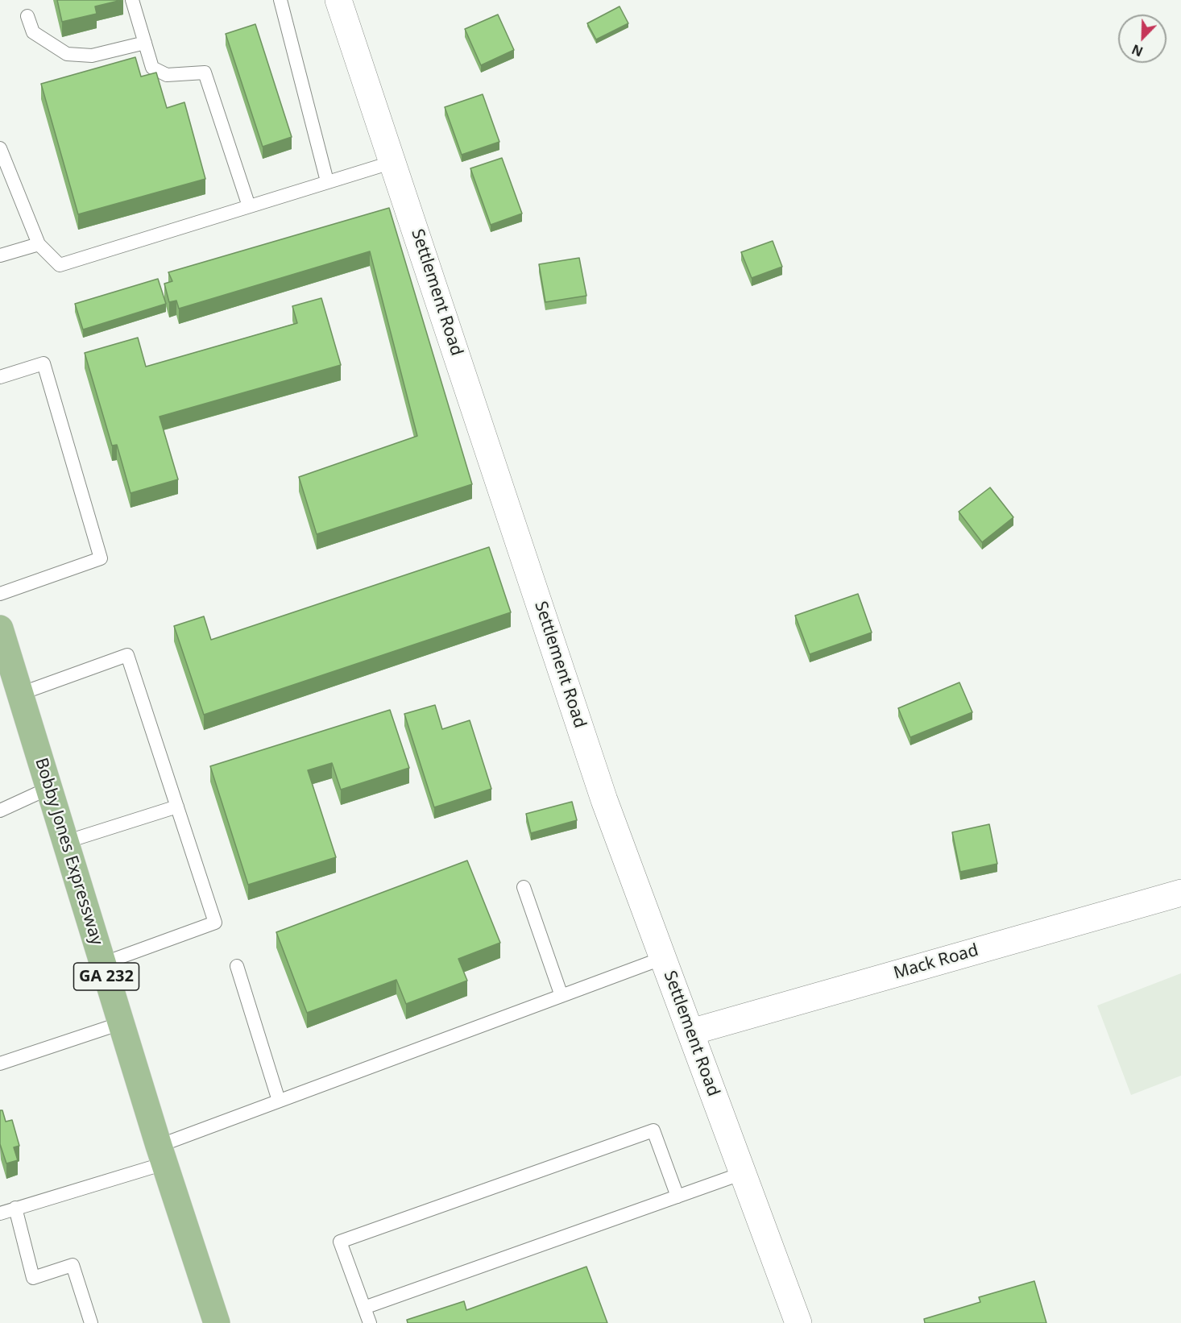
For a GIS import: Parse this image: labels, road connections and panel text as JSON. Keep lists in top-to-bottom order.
{
  "streets": {
    "main road": ["Bobby Jones Expressway", "GA 232"],
    "street": ["Settlement Road", "Mack Road"]
  },
  "crossings": [
    ["Settlement Road", "Mack Road"]
  ],
  "north": "bottom left"
}
